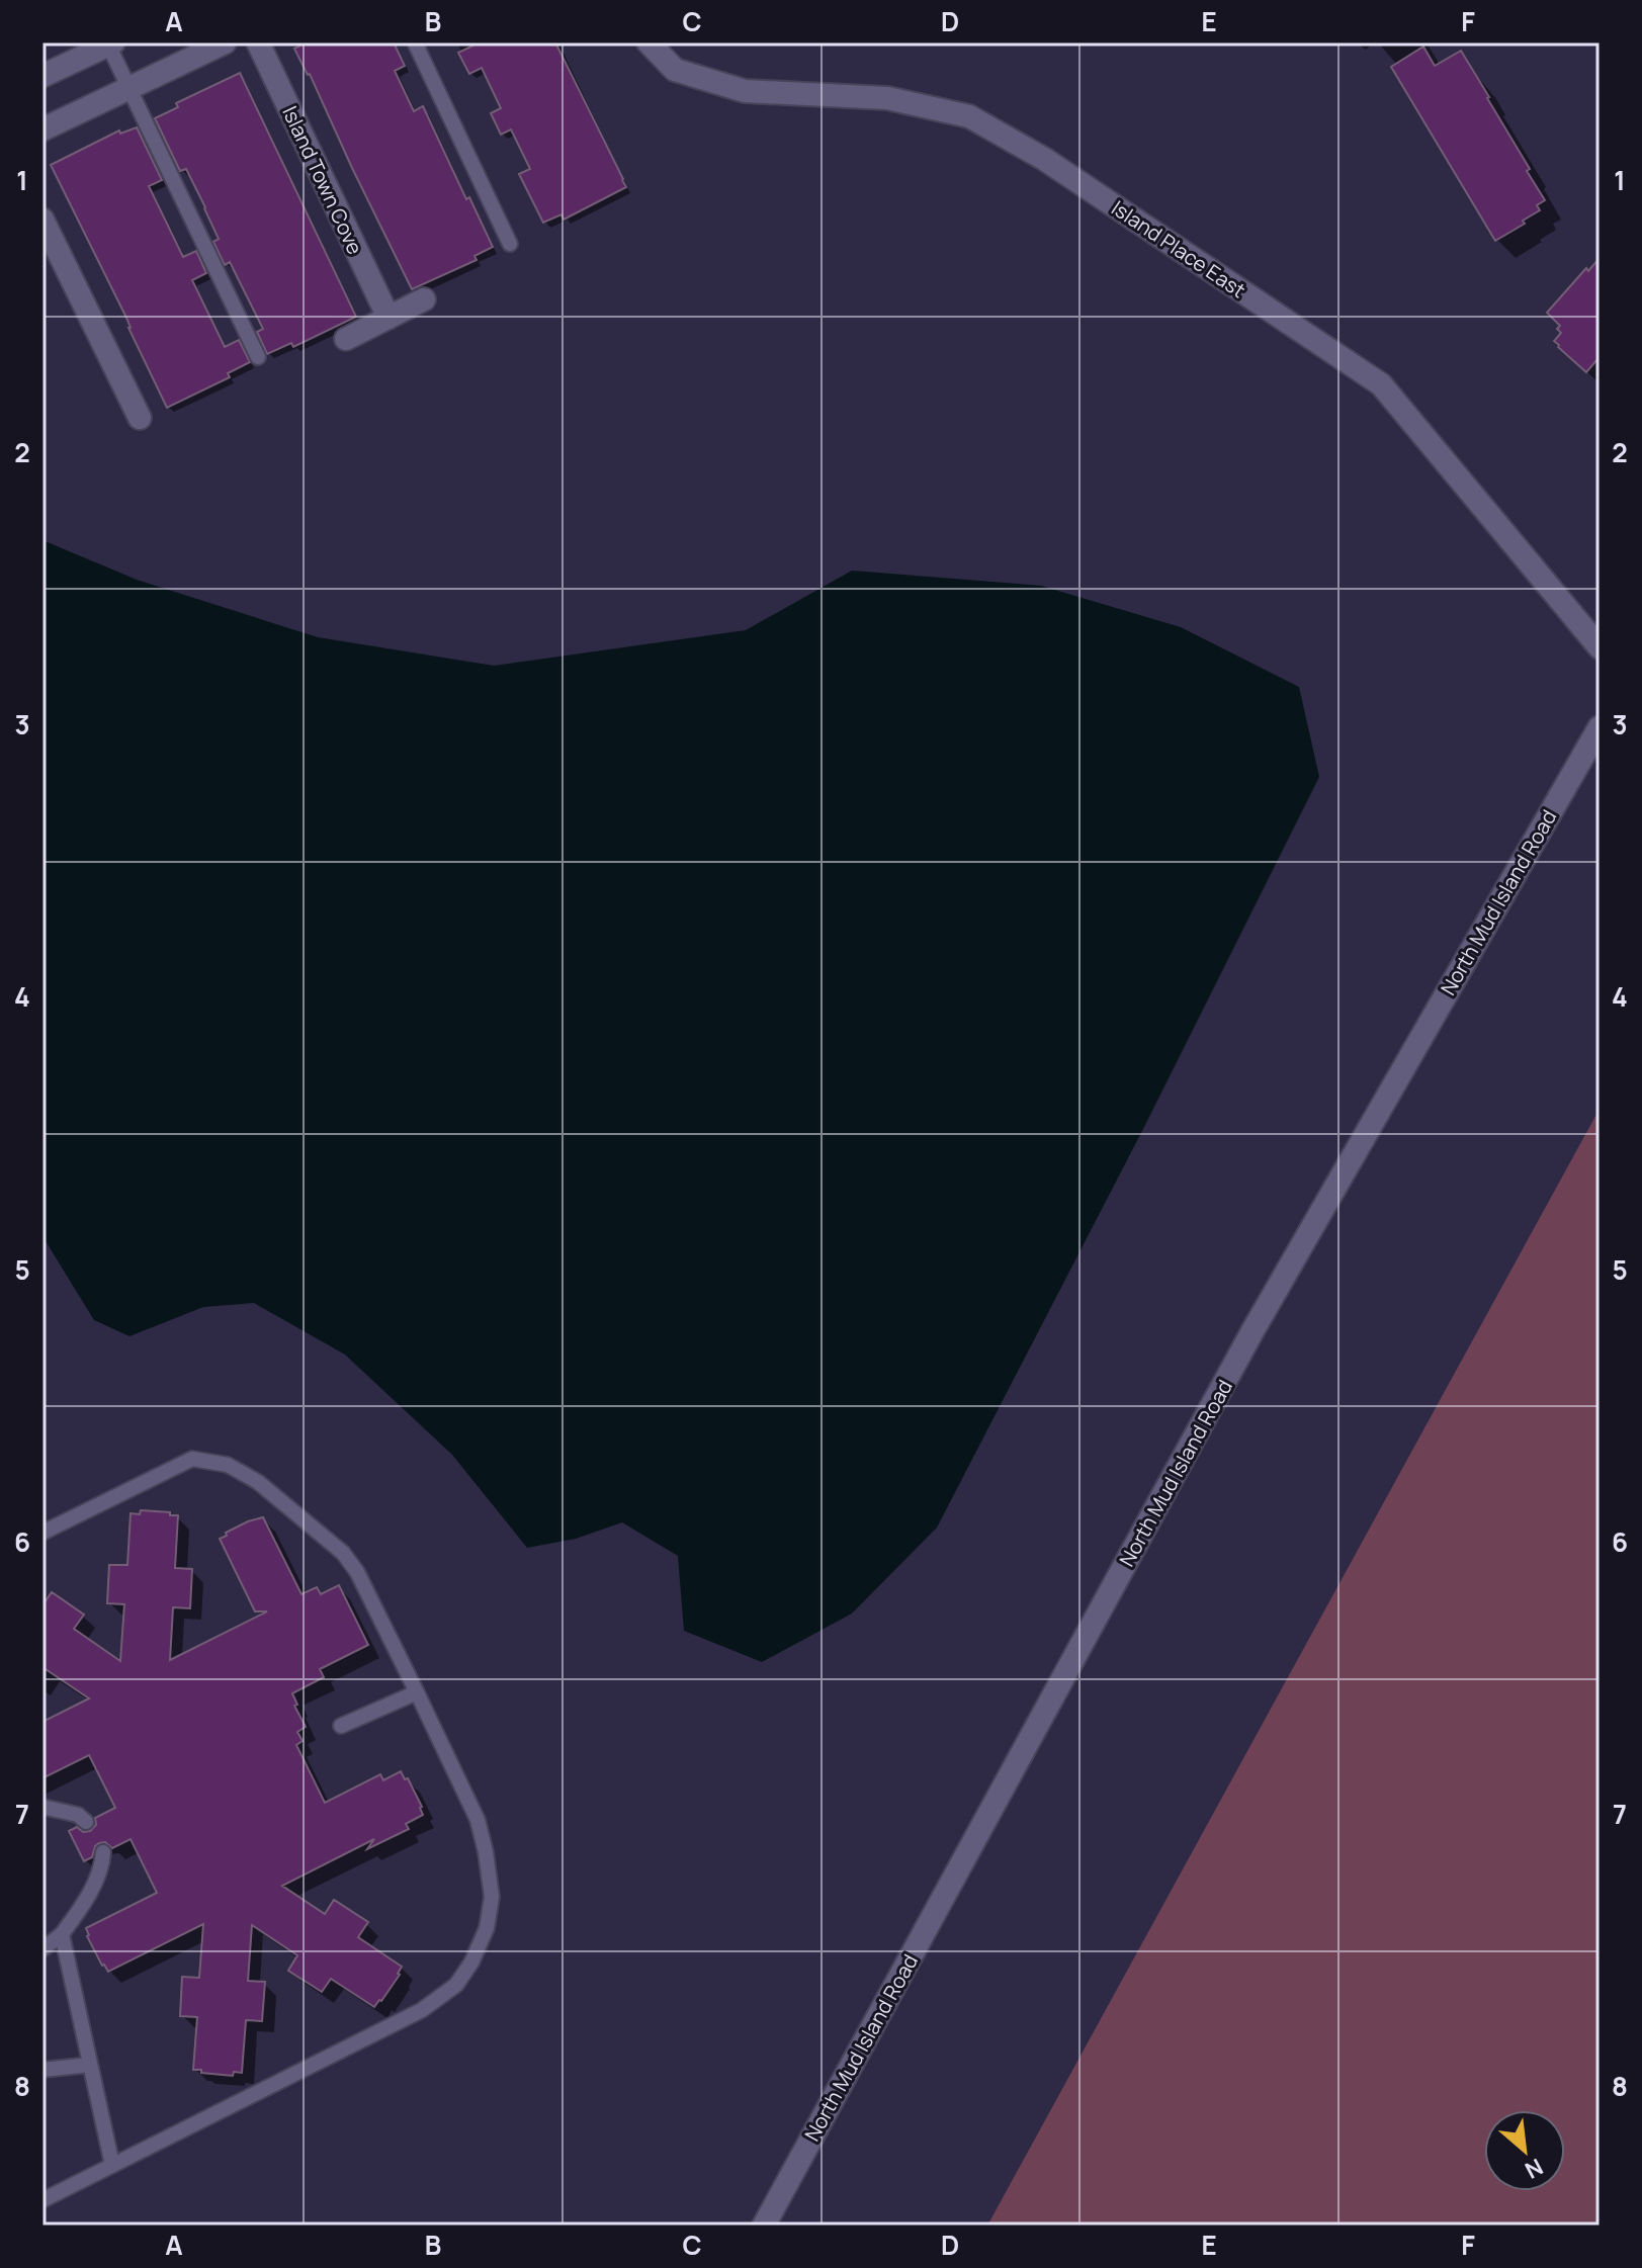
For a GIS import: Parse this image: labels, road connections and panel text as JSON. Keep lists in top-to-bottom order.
{
  "streets": {
    "street": ["Island Town Cove", "Island Place East", "North Mud Island Road"]
  },
  "north": "bottom right",
  "grid": {
    "columns": [
      "A",
      "B",
      "C",
      "D",
      "E",
      "F"
    ],
    "rows": [
      "1",
      "2",
      "3",
      "4",
      "5",
      "6",
      "7",
      "8"
    ]
  }
}
